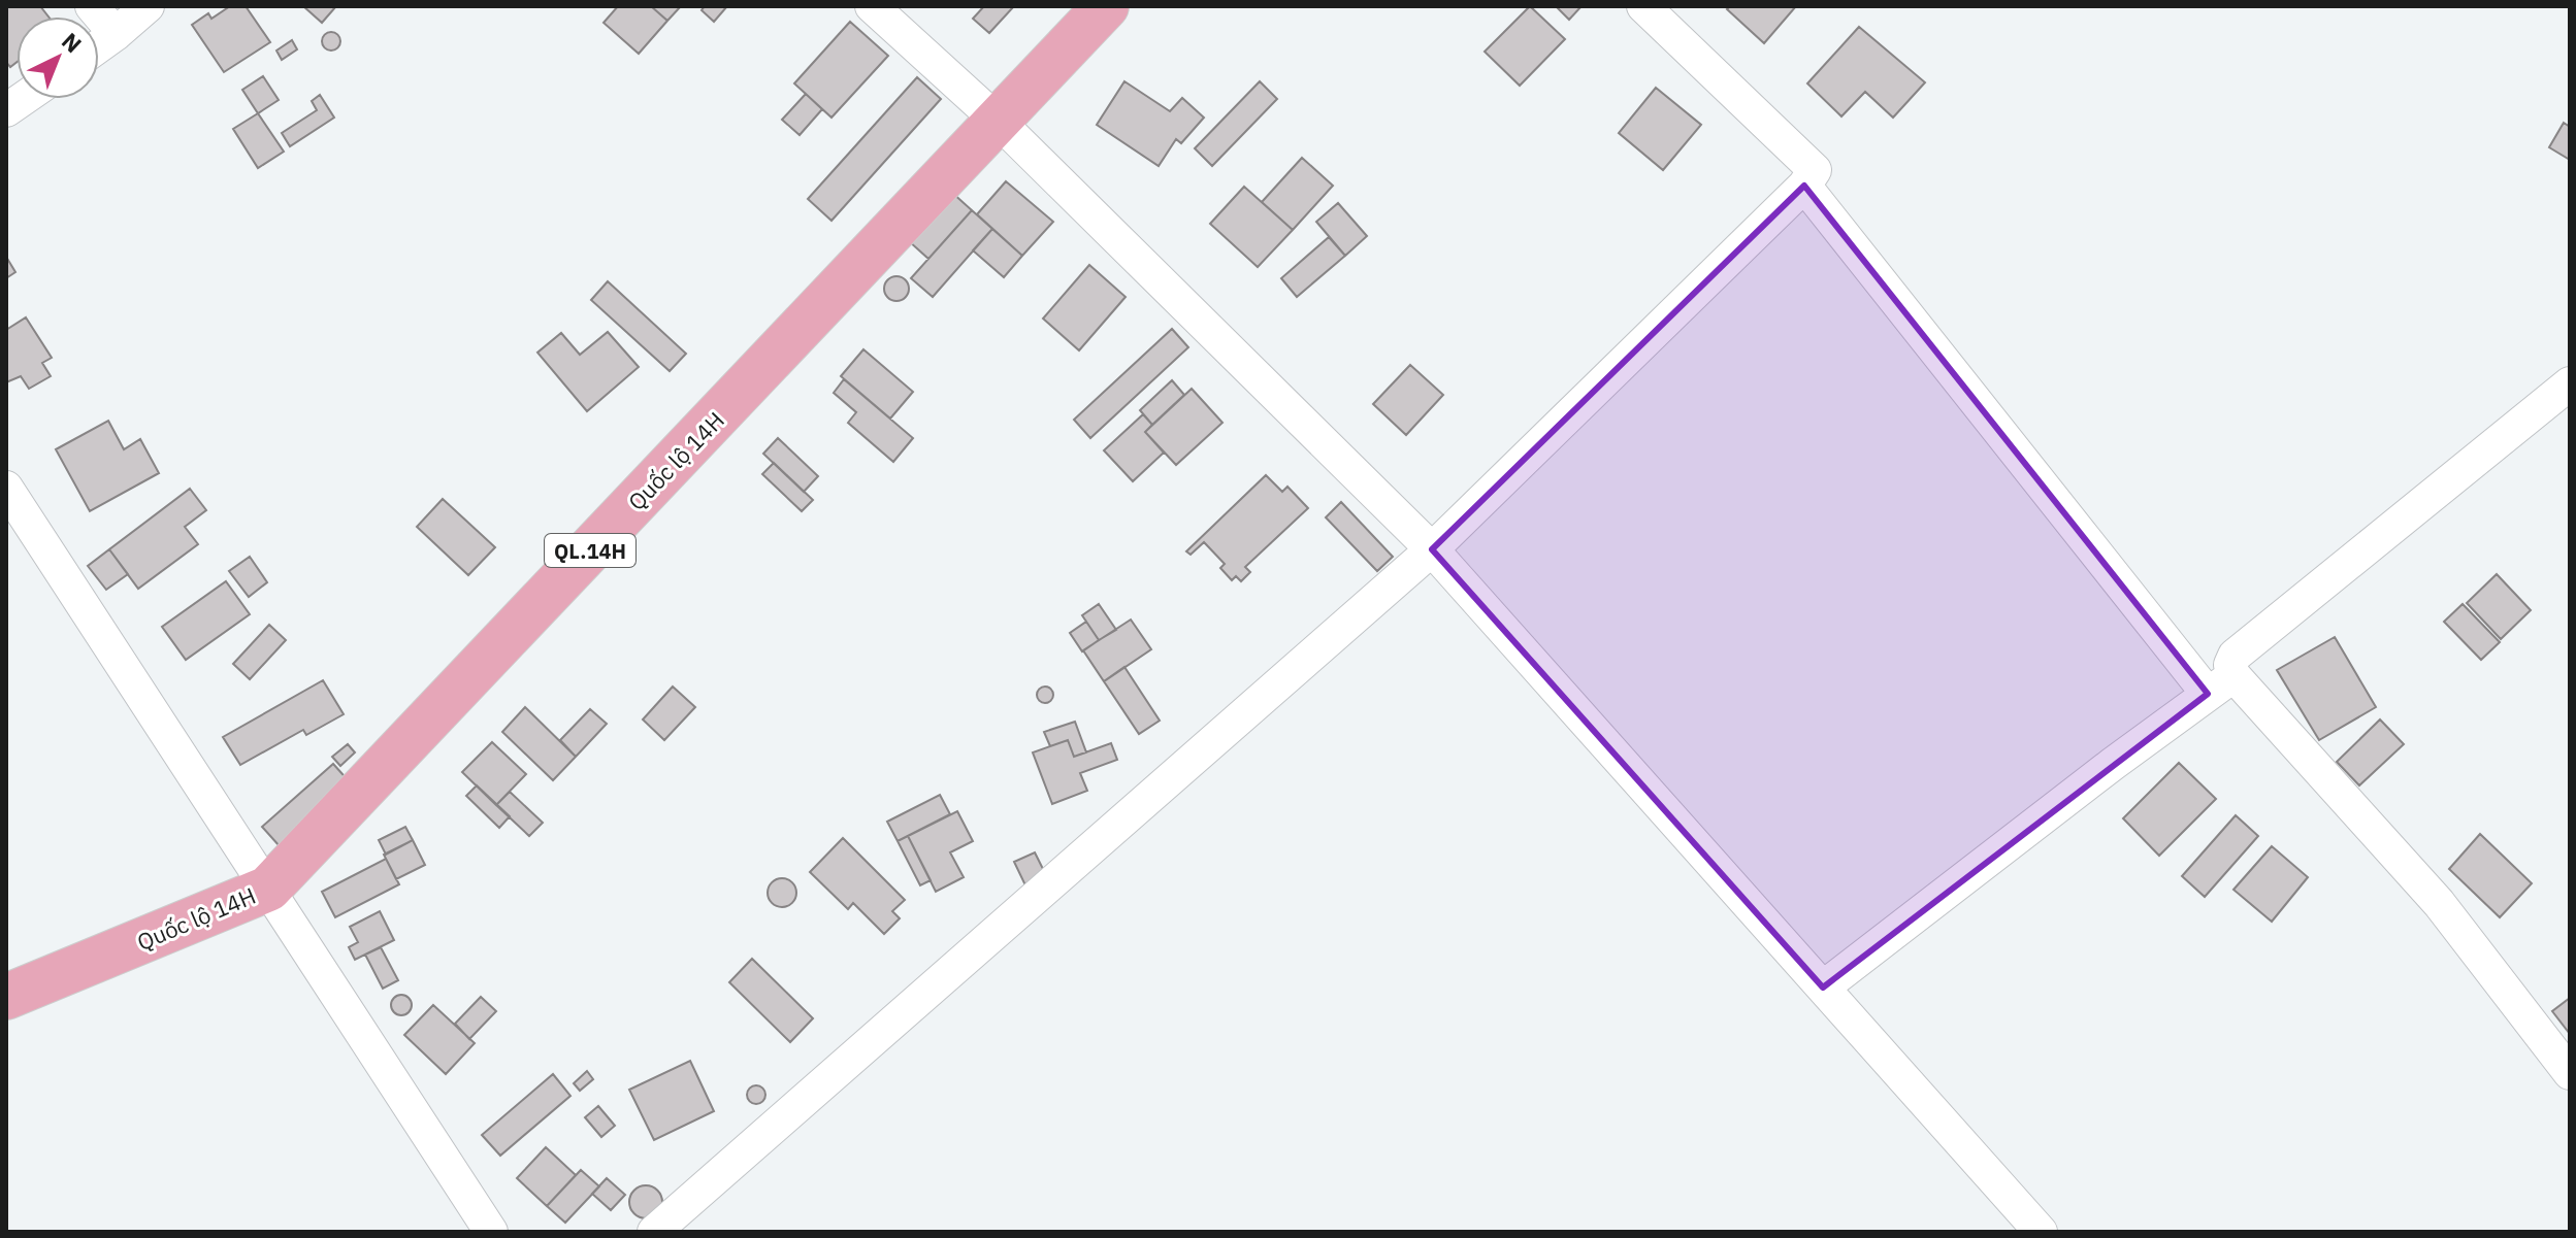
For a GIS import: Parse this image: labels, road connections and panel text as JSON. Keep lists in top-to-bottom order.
{
  "streets": {
    "main road": ["Quốc lộ 14H", "QL.14H"]
  },
  "north": "top right"
}
